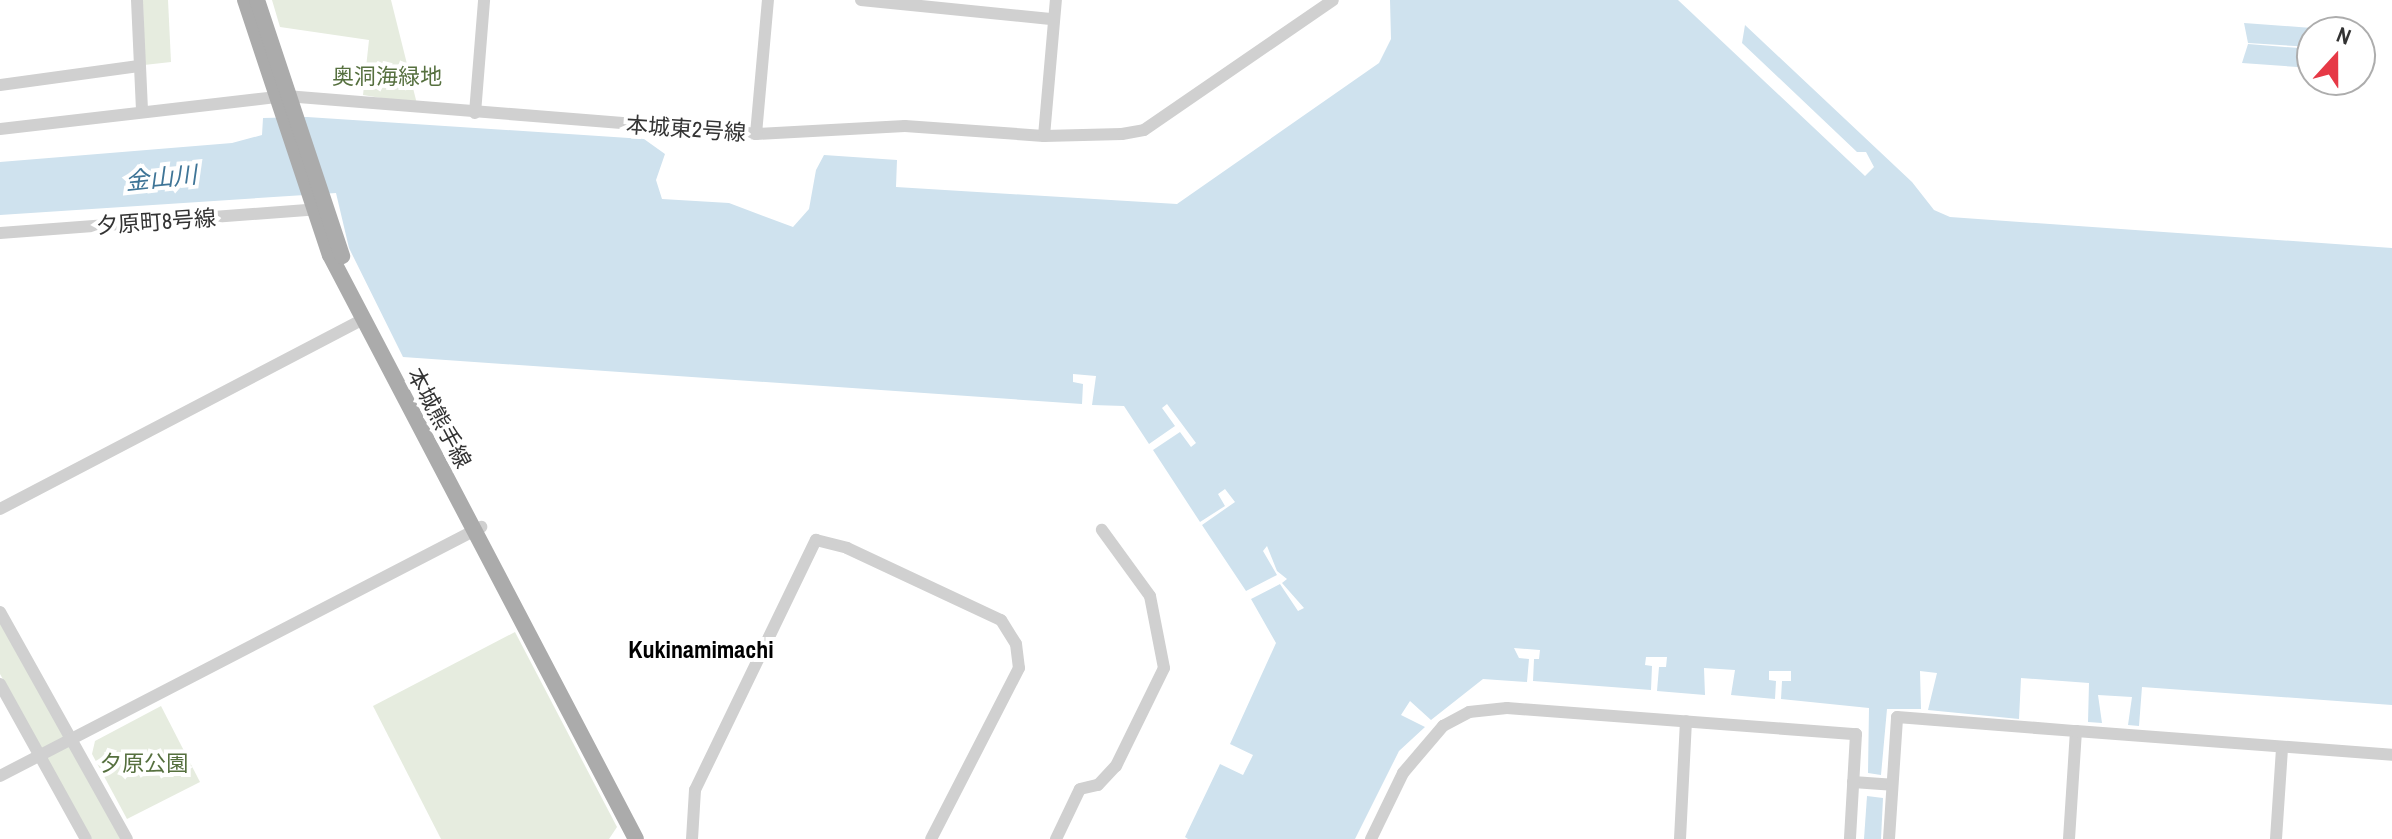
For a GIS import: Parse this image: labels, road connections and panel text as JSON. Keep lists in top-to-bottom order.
{
  "streets": {
    "main road": ["本城熊手線"],
    "street": ["本城東2号線", "夕原町8号線"]
  },
  "crossings": [
    ["本城東2号線", "本城熊手線"],
    ["夕原町8号線", "本城熊手線"]
  ],
  "districts": ["Kukinamimachi"],
  "water": ["金山川"],
  "parks": ["奥洞海緑地", "夕原公園"],
  "north": "top"
}
